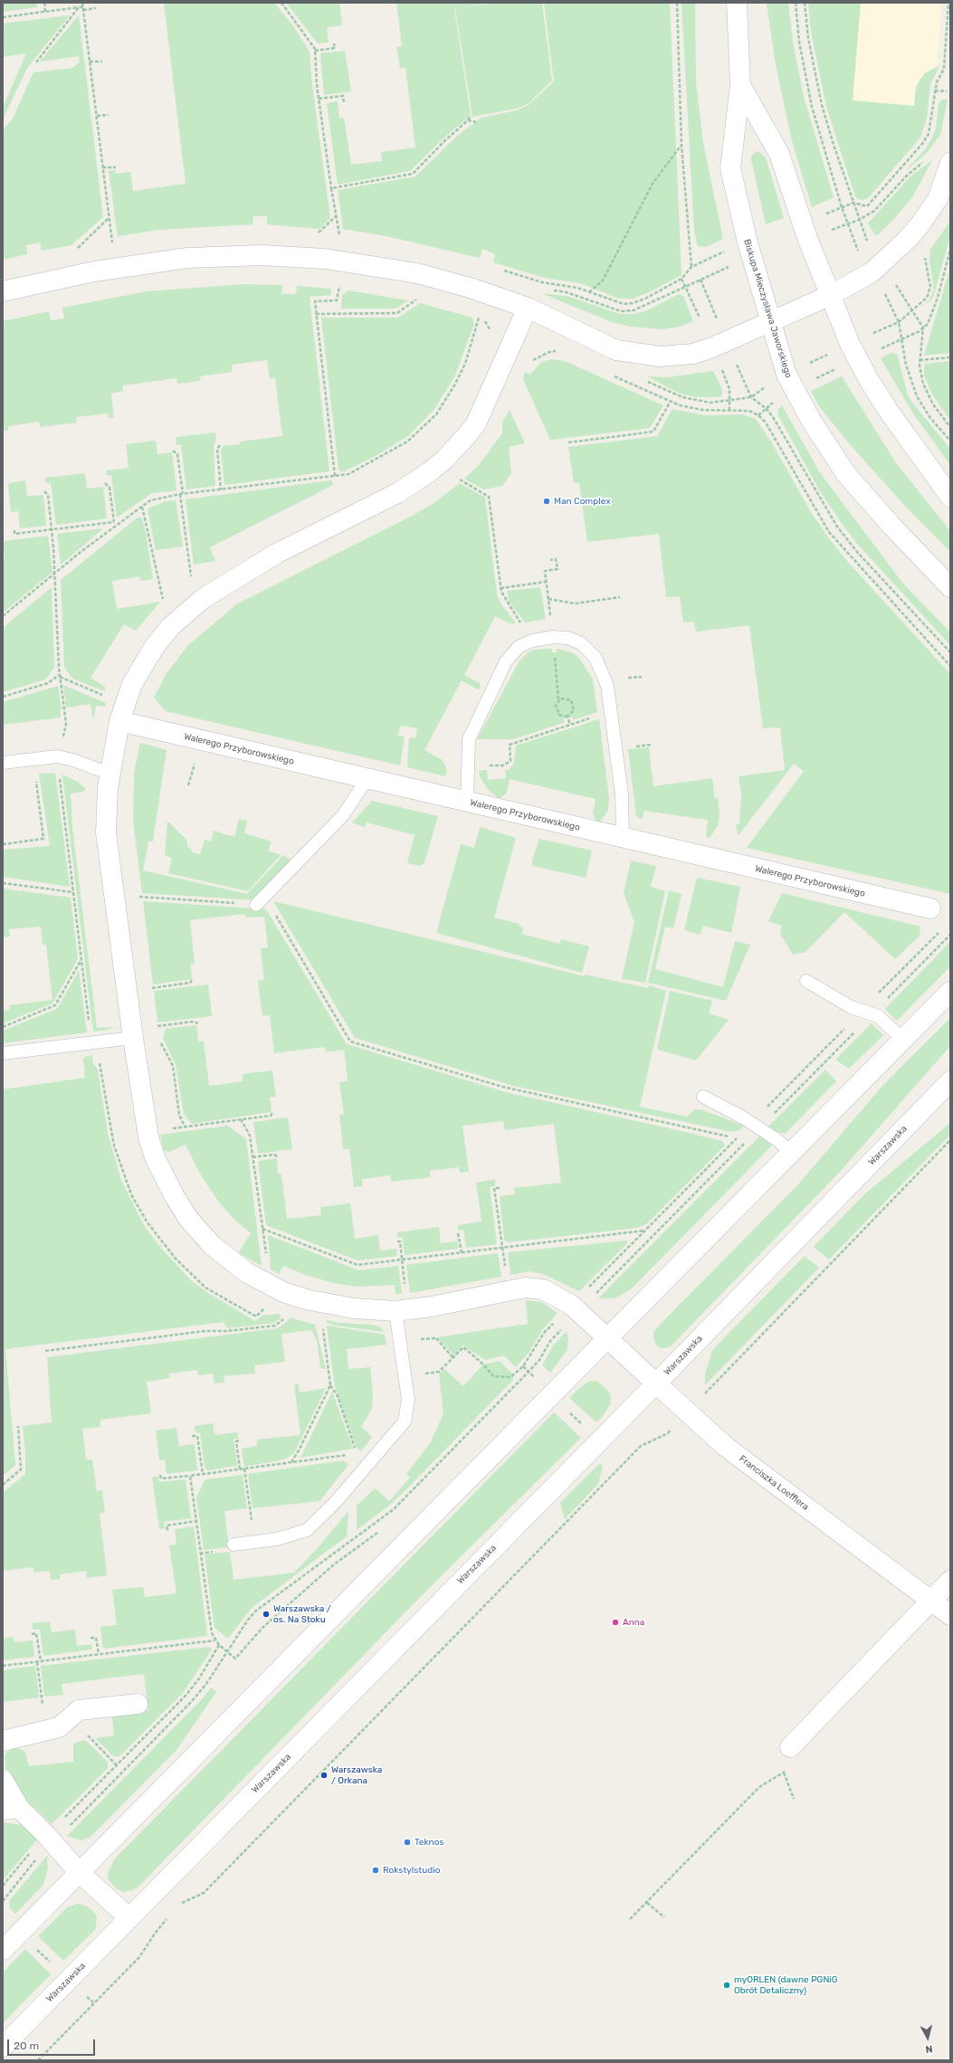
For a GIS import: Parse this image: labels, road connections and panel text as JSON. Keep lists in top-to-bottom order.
{
  "streets": {
    "street": [
      "Biskupa Mieczysława Jaworskiego",
      "Walerego Przyborowskiego",
      "Warszawska",
      "Franciszka Loefflera"
    ]
  },
  "crossings": [
    ["Walerego Przyborowskiego", "Franciszka Loefflera"],
    ["Warszawska", "Franciszka Loefflera"]
  ],
  "places": [
    "Man Complex",
    "Warszawska / os. Na Stoku",
    "Anna",
    "Warszawska / Orkana",
    "Teknos",
    "Rokstylstudio",
    "myORLEN (dawne PGNiG Obrót Detaliczny)"
  ],
  "scale_bar": "20 m",
  "north": "bottom"
}
